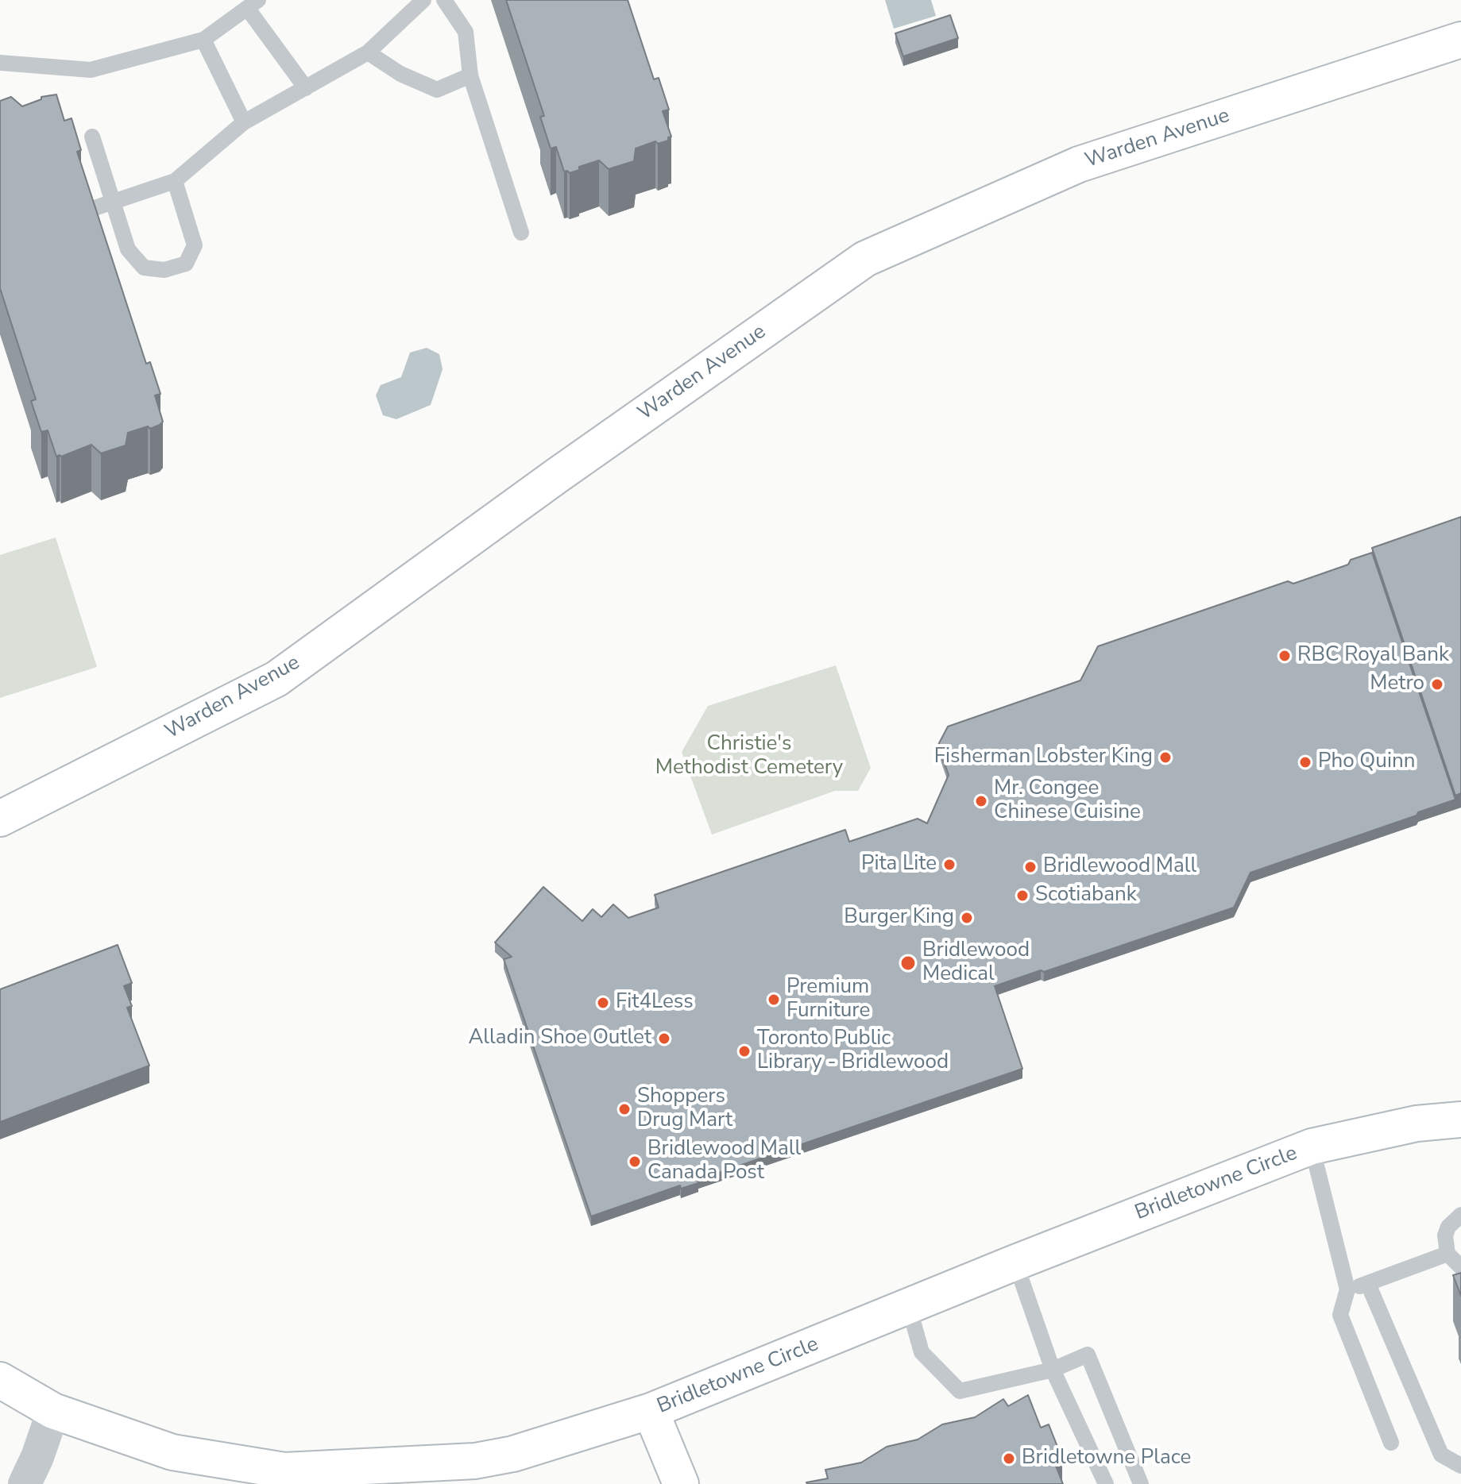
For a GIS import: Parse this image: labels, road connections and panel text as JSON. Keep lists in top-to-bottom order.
{
  "streets": {
    "main road": ["Warden Avenue", "Bridletowne Circle"]
  },
  "parks": ["Christie's Methodist Cemetery"],
  "places": [
    "RBC Royal Bank",
    "Metro",
    "Fisherman Lobster King",
    "Pho Quinn",
    "Mr. Congee Chinese Cuisine",
    "Pita Lite",
    "Bridlewood Mall",
    "Scotiabank",
    "Burger King",
    "Bridlewood Medical",
    "Premium Furniture",
    "Fit4Less",
    "Alladin Shoe Outlet",
    "Toronto Public Library - Bridlewood",
    "Shoppers Drug Mart",
    "Bridlewood Mall Canada Post",
    "Bridletowne Place"
  ]
}
